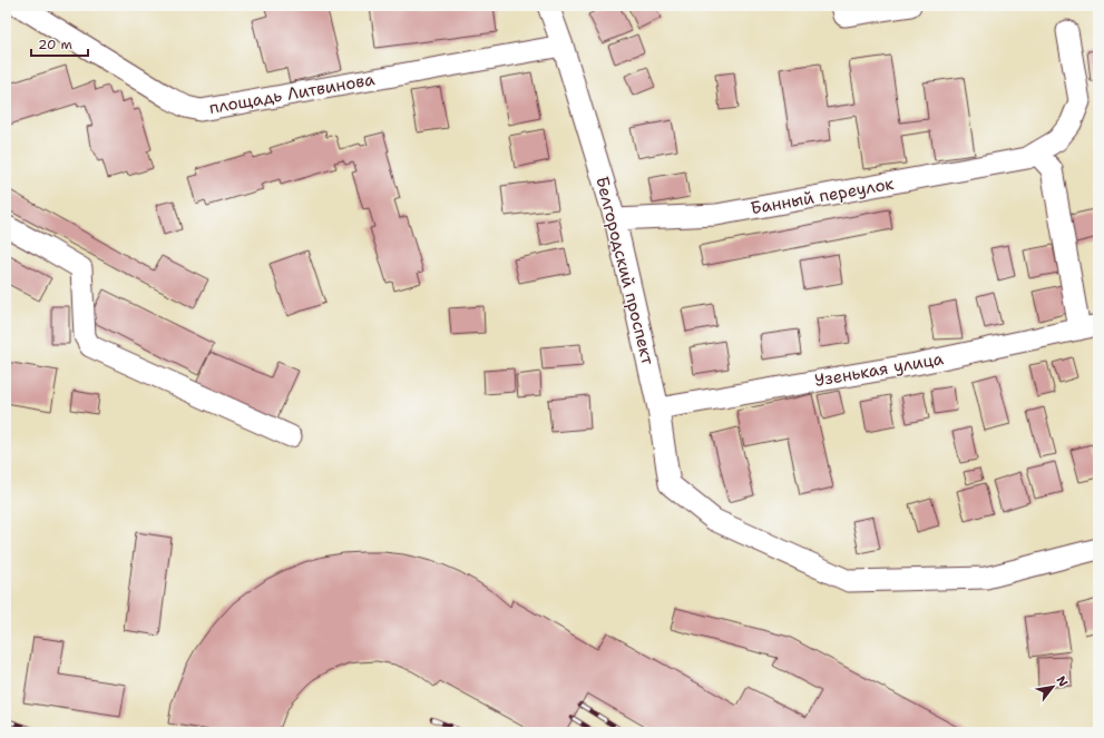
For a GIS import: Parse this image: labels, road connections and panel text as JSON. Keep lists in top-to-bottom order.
{
  "streets": {
    "street": [
      "площадь Литвинова",
      "Банный переулок",
      "Белгородский проспект",
      "Узенькая улица"
    ]
  },
  "crossings": [
    ["площадь Литвинова", "Белгородский проспект"],
    ["Банный переулок", "Белгородский проспект"],
    ["Белгородский проспект", "Узенькая улица"]
  ],
  "scale_bar": "20 m",
  "north": "top right"
}
